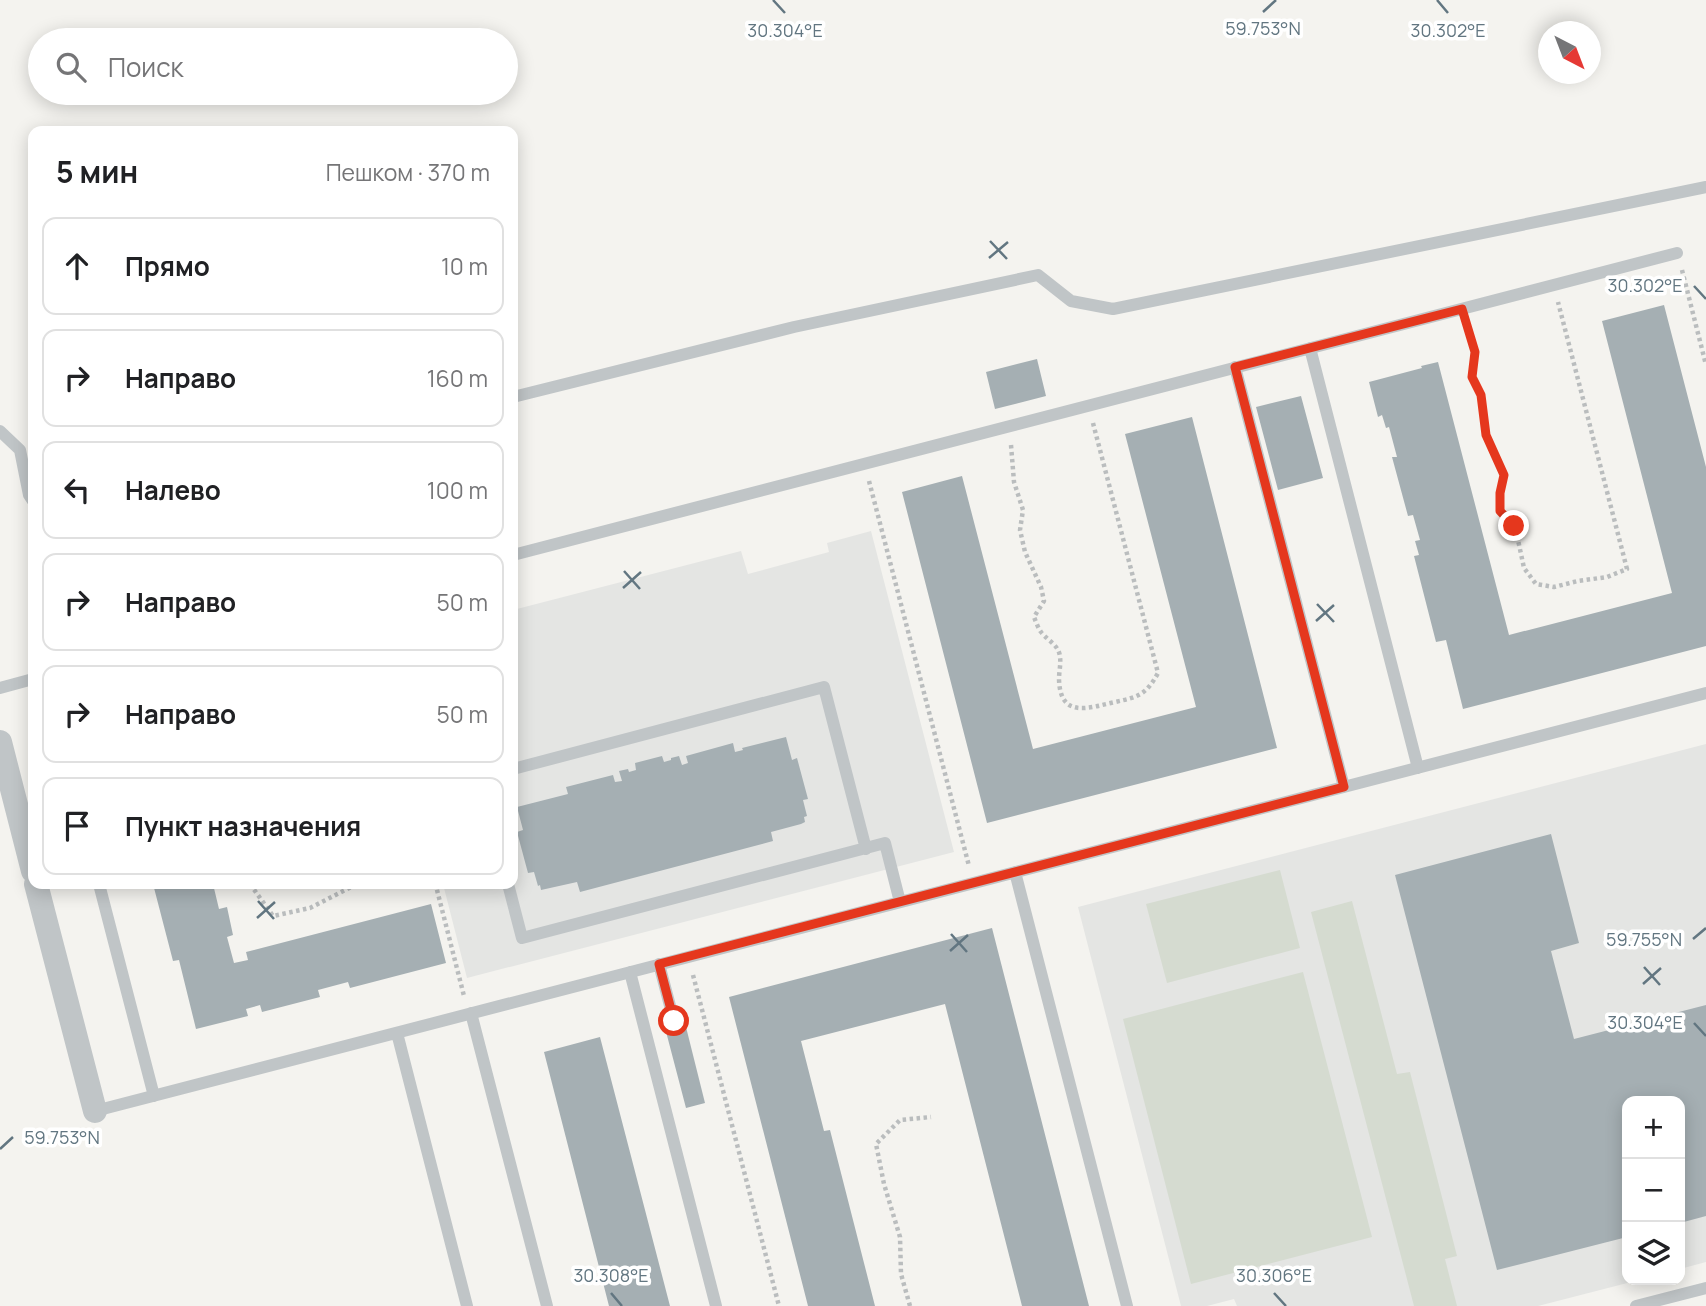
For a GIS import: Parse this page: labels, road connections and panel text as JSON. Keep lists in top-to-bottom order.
{
  "north": "bottom right",
  "page": {
    "search": "Поиск",
    "heading": ["5 мин", "Пешком · 370 m"],
    "list": [
      ["Прямо", "10 m"],
      ["Направо", "160 m"],
      ["Налево", "100 m"],
      ["Направо", "50 m"],
      ["Направо", "50 m"],
      "Пункт назначения"
    ],
    "map_buttons": ["+", "−"]
  },
  "coordinates": [
    "59.753°N",
    "30.304°E",
    "30.302°E",
    "59.755°N",
    "30.308°E",
    "30.306°E"
  ]
}
